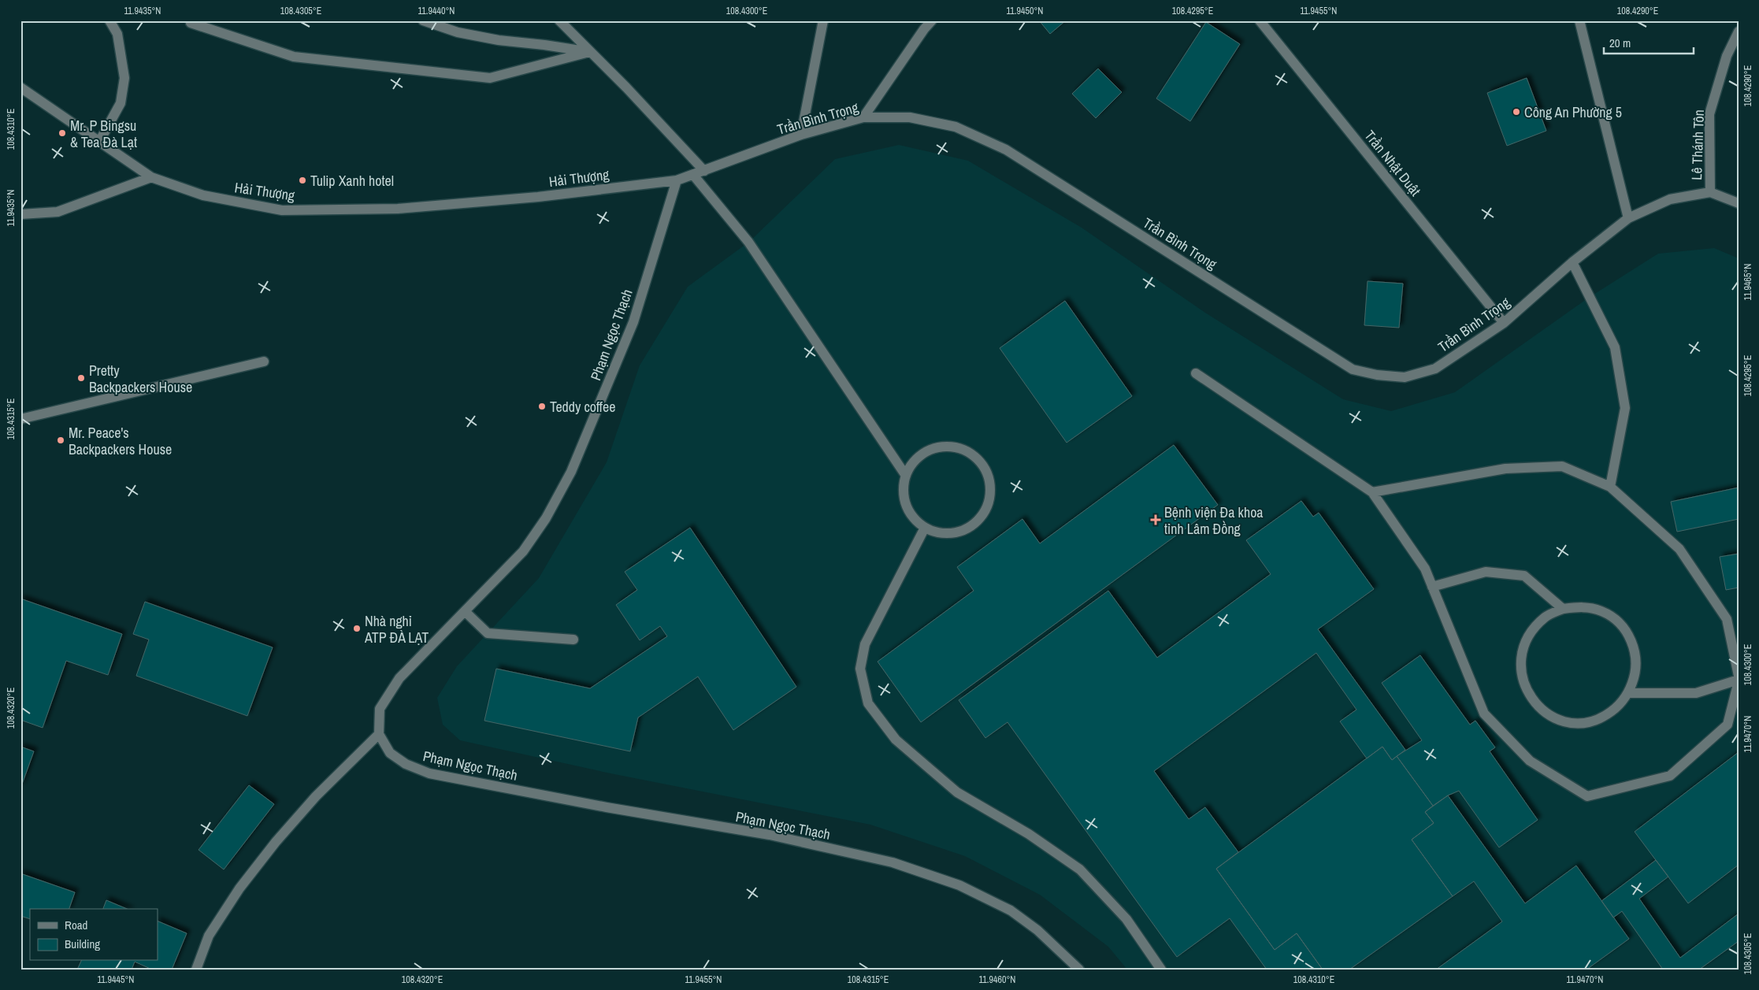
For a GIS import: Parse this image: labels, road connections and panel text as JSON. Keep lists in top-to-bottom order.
{
  "streets": {
    "street": [
      "Trần Bình Trọng",
      "Lê Thánh Tôn",
      "Trần Nhật Duật",
      "Hải Thượng",
      "Phạm Ngọc Thạch"
    ]
  },
  "crossings": [
    ["Trần Bình Trọng", "Lê Thánh Tôn"],
    ["Trần Bình Trọng", "Trần Nhật Duật"],
    ["Trần Bình Trọng", "Hải Thượng"],
    ["Trần Bình Trọng", "Phạm Ngọc Thạch"],
    ["Hải Thượng", "Phạm Ngọc Thạch"]
  ],
  "places": {
    "other": [
      "Công An Phường 5",
      "Mr. P Bingsu & Tea Đà Lạt",
      "Tulip Xanh hotel",
      "Pretty Backpackers House",
      "Teddy coffee",
      "Mr. Peace's Backpackers House",
      "Nhà nghỉ ATP ĐÀ LẠT"
    ],
    "health": ["Bệnh viện Đa khoa tỉnh Lâm Đồng"]
  },
  "legend": ["Road", "Building"],
  "scale_bar": "20 m",
  "coordinates": [
    "11.9435°N",
    "108.4305°E",
    "11.9440°N",
    "108.4300°E",
    "11.9450°N",
    "108.4295°E",
    "11.9455°N",
    "108.4290°E",
    "108.4310°E",
    "11.9465°N",
    "108.4315°E",
    "108.4320°E",
    "11.9470°N",
    "11.9445°N",
    "11.9460°N"
  ]
}
